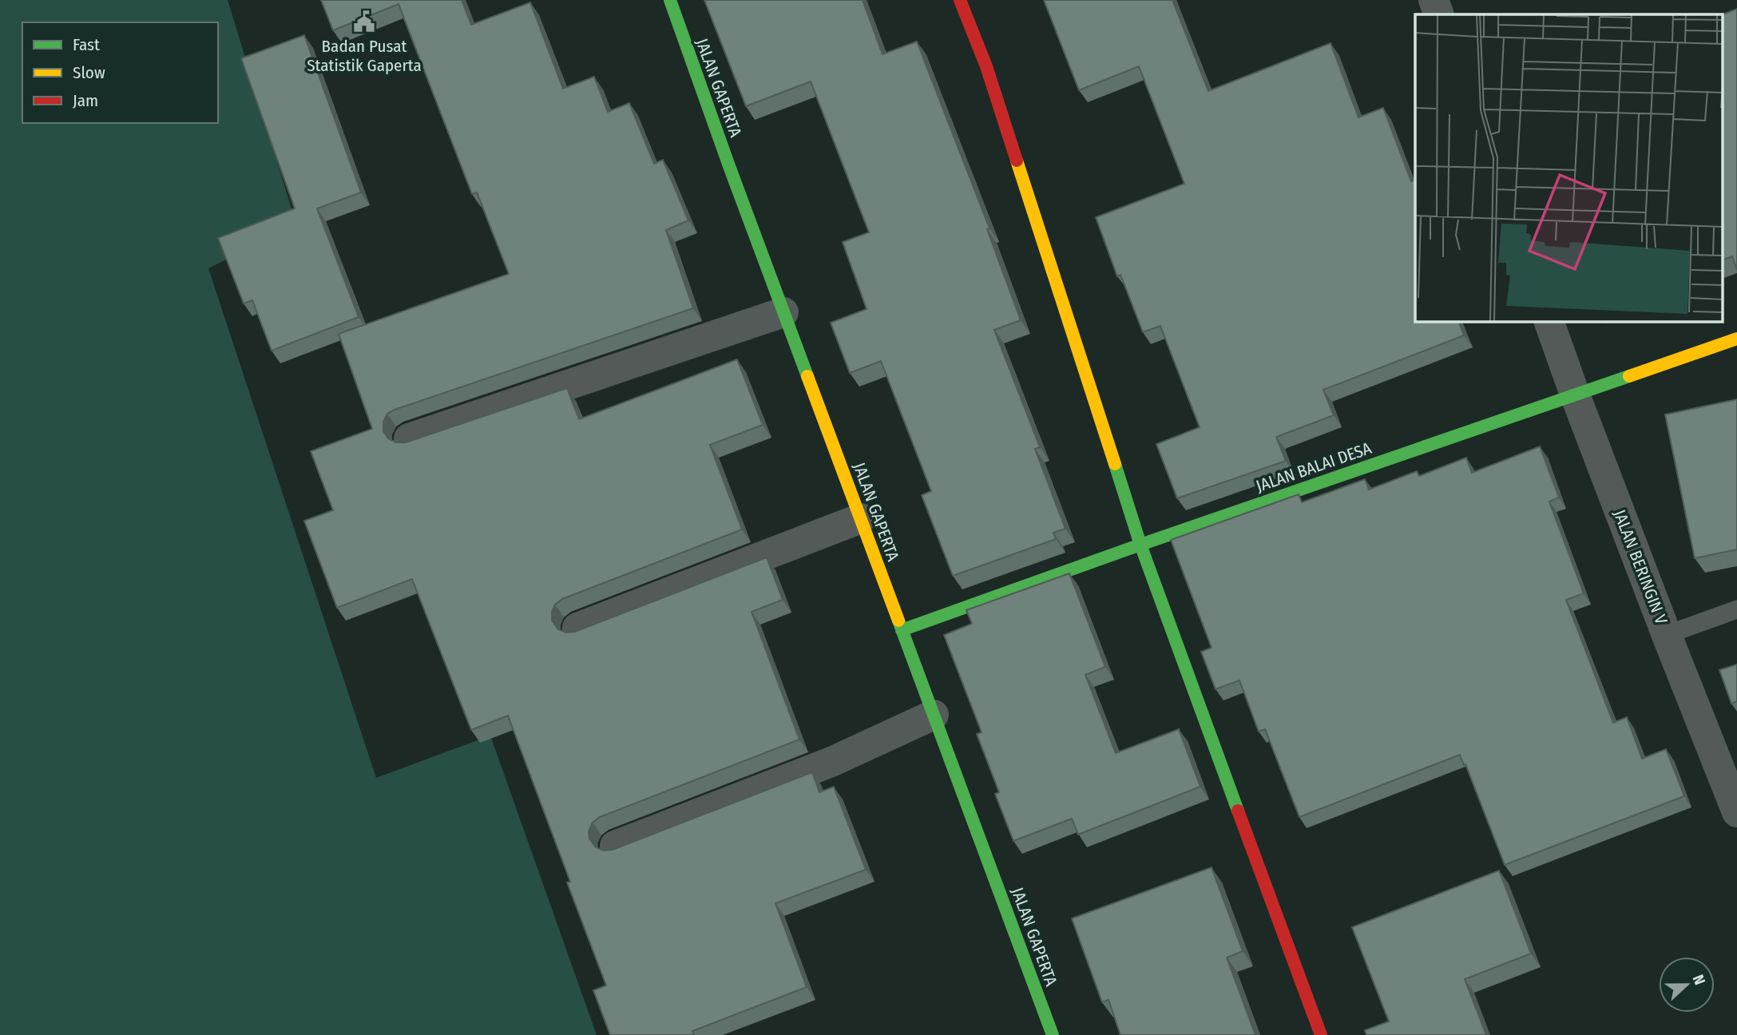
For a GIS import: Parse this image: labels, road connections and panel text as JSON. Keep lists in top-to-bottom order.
{
  "streets": {
    "street": ["JALAN GAPERTA", "JALAN BALAI DESA", "JALAN BERINGIN V"]
  },
  "crossings": [
    ["JALAN GAPERTA", "JALAN BALAI DESA"],
    ["JALAN BALAI DESA", "JALAN BERINGIN V"]
  ],
  "places": {
    "public building": ["Badan Pusat Statistik Gaperta"]
  },
  "legend": ["Fast", "Slow", "Jam"],
  "north": "right"
}
